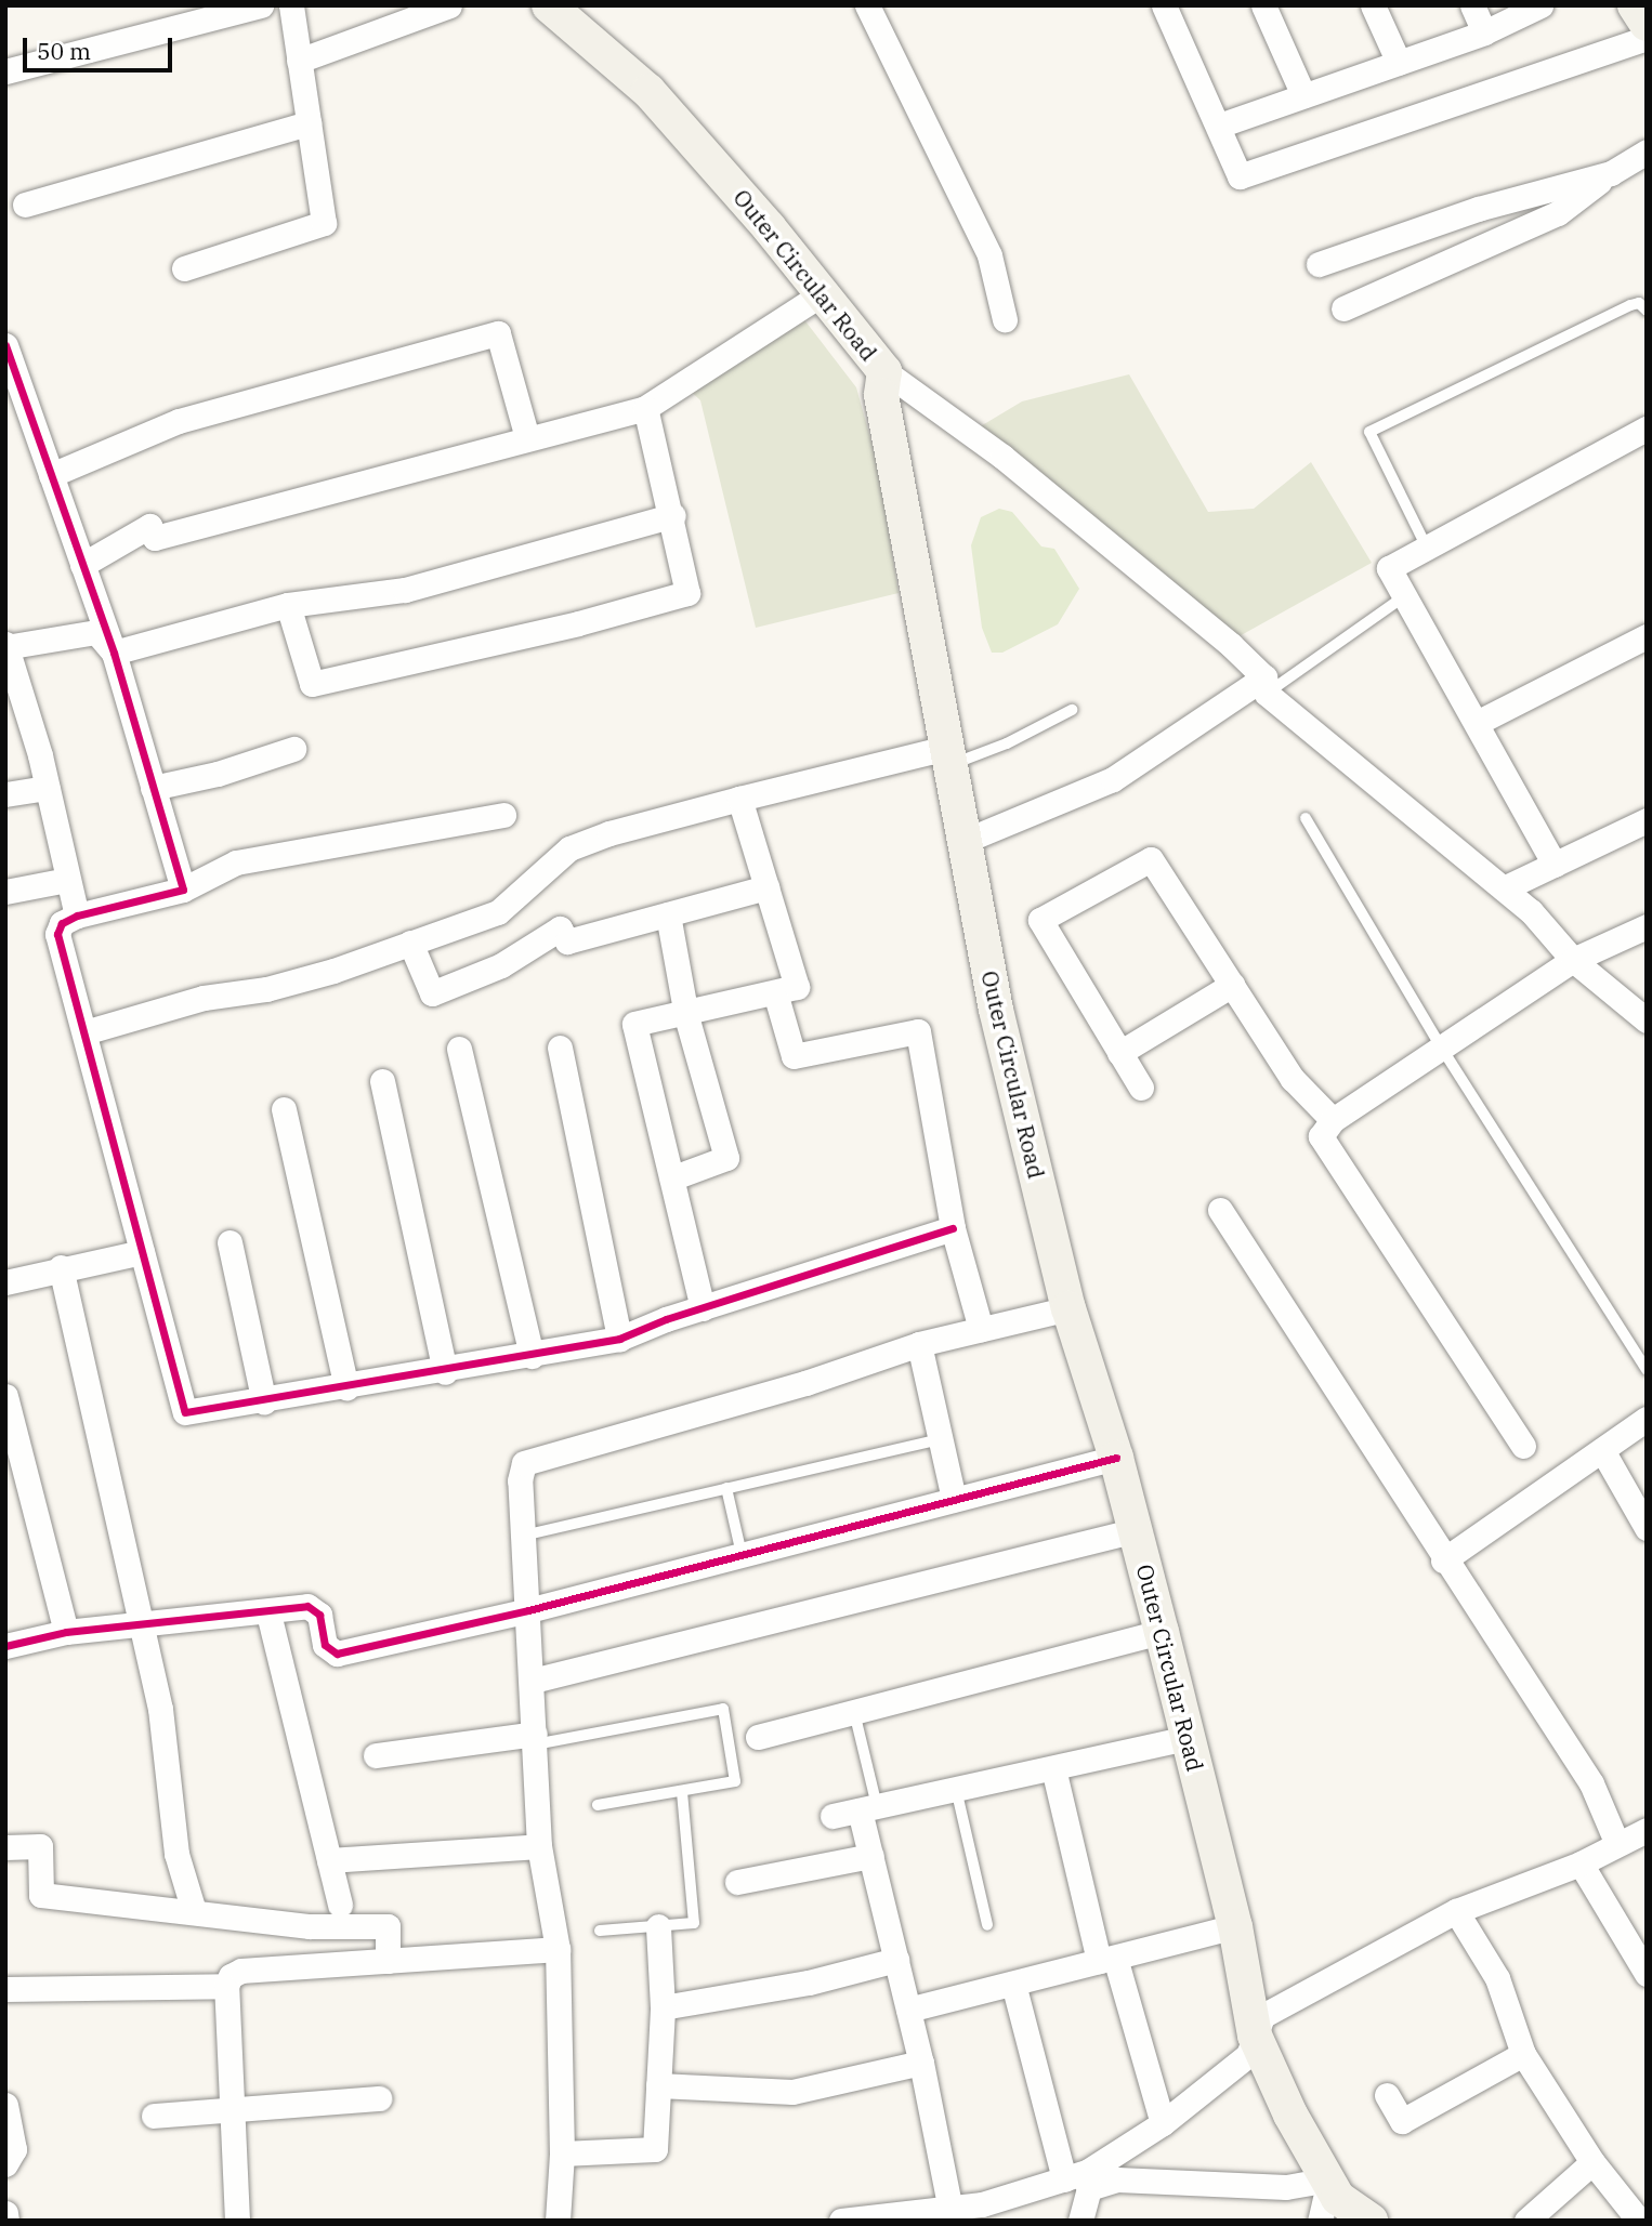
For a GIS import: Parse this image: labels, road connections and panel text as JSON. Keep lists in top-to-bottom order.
{
  "streets": {
    "main road": ["Outer Circular Road"]
  },
  "scale_bar": "50 m"
}
